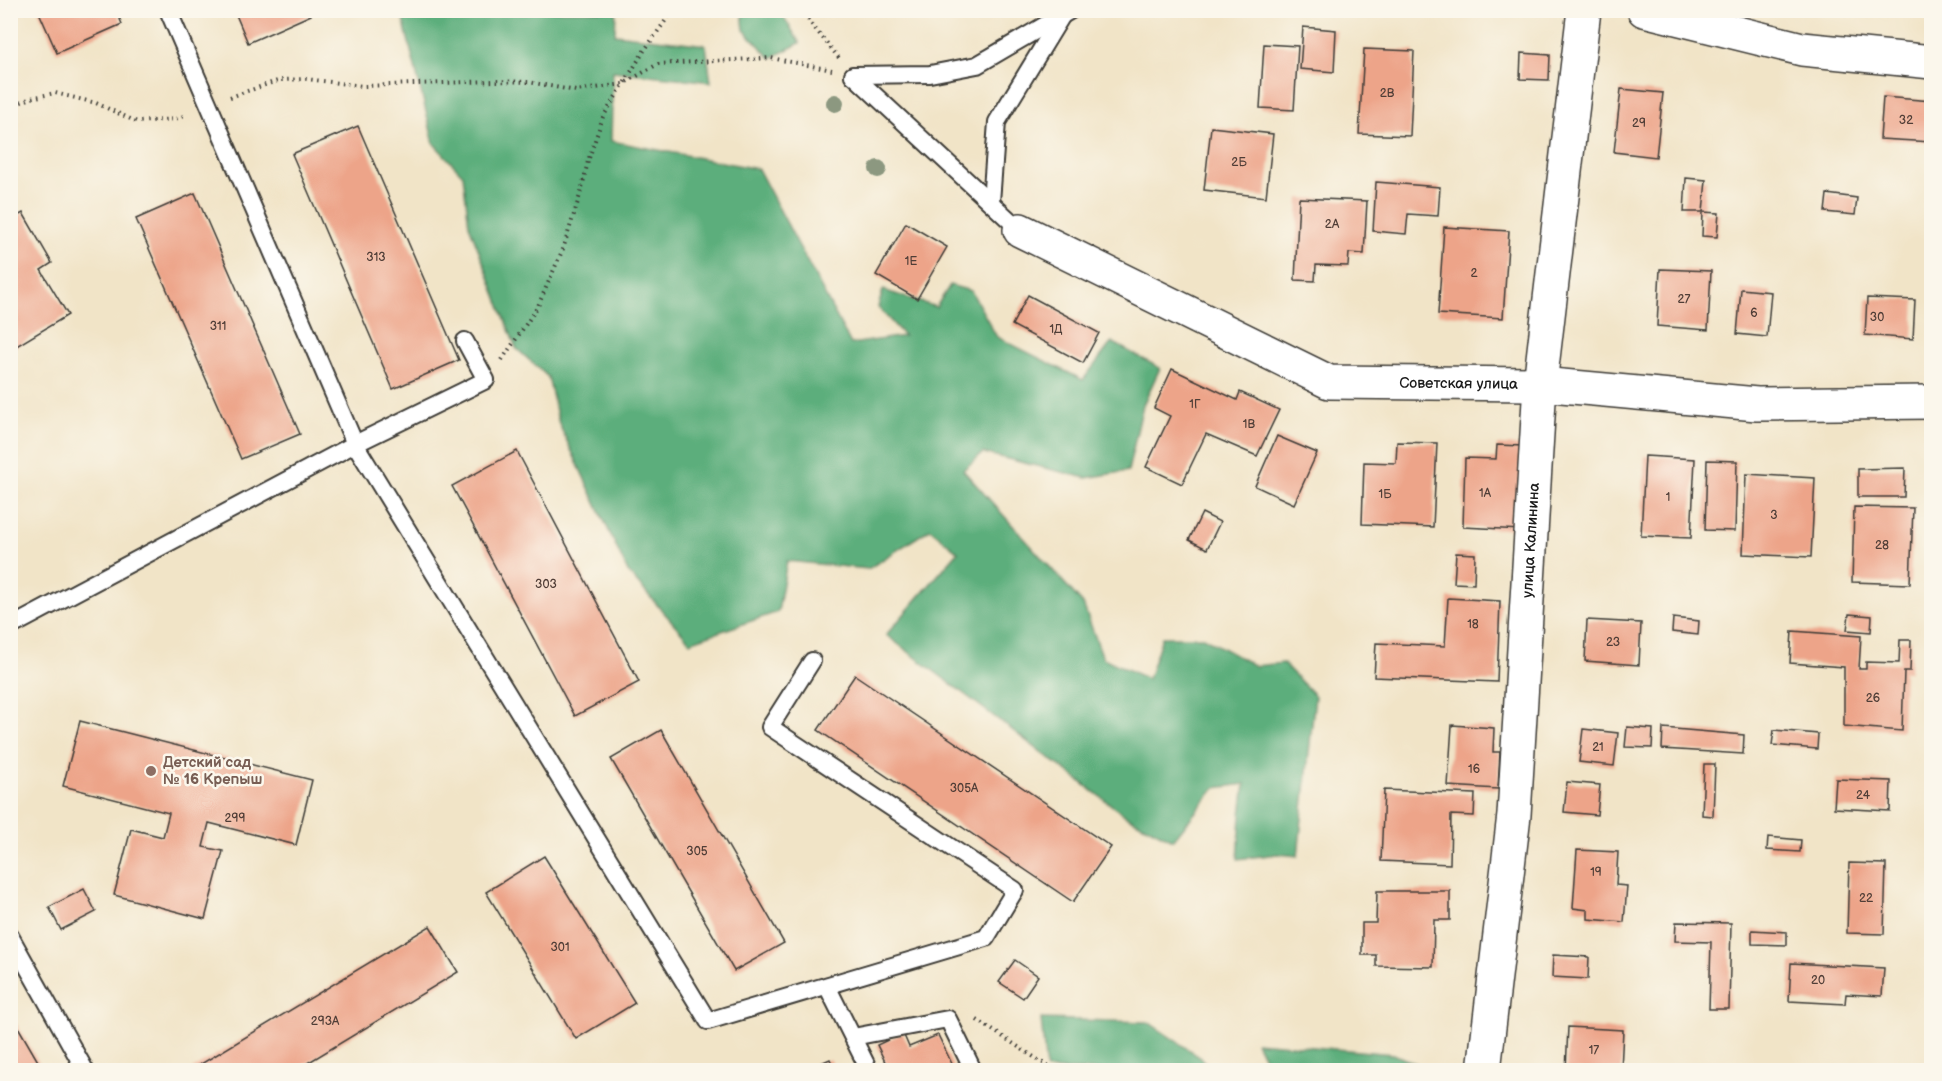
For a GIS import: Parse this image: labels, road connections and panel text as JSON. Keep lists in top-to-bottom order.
{
  "streets": {
    "street": ["Советская улица", "улица Калинина"]
  },
  "crossings": [
    ["Советская улица", "улица Калинина"]
  ],
  "places": ["Детский сад № 16 Крепыш"],
  "house_numbers": [
    "2В",
    "32",
    "29",
    "2Б",
    "2А",
    "313",
    "1Е",
    "2",
    "27",
    "6",
    "30",
    "311",
    "1Д",
    "1Г",
    "1В",
    "1А",
    "1Б",
    "1",
    "3",
    "28",
    "303",
    "18",
    "23",
    "26",
    "21",
    "16",
    "305А",
    "24",
    "299",
    "305",
    "19",
    "22",
    "301",
    "20",
    "293А",
    "17"
  ]
}
